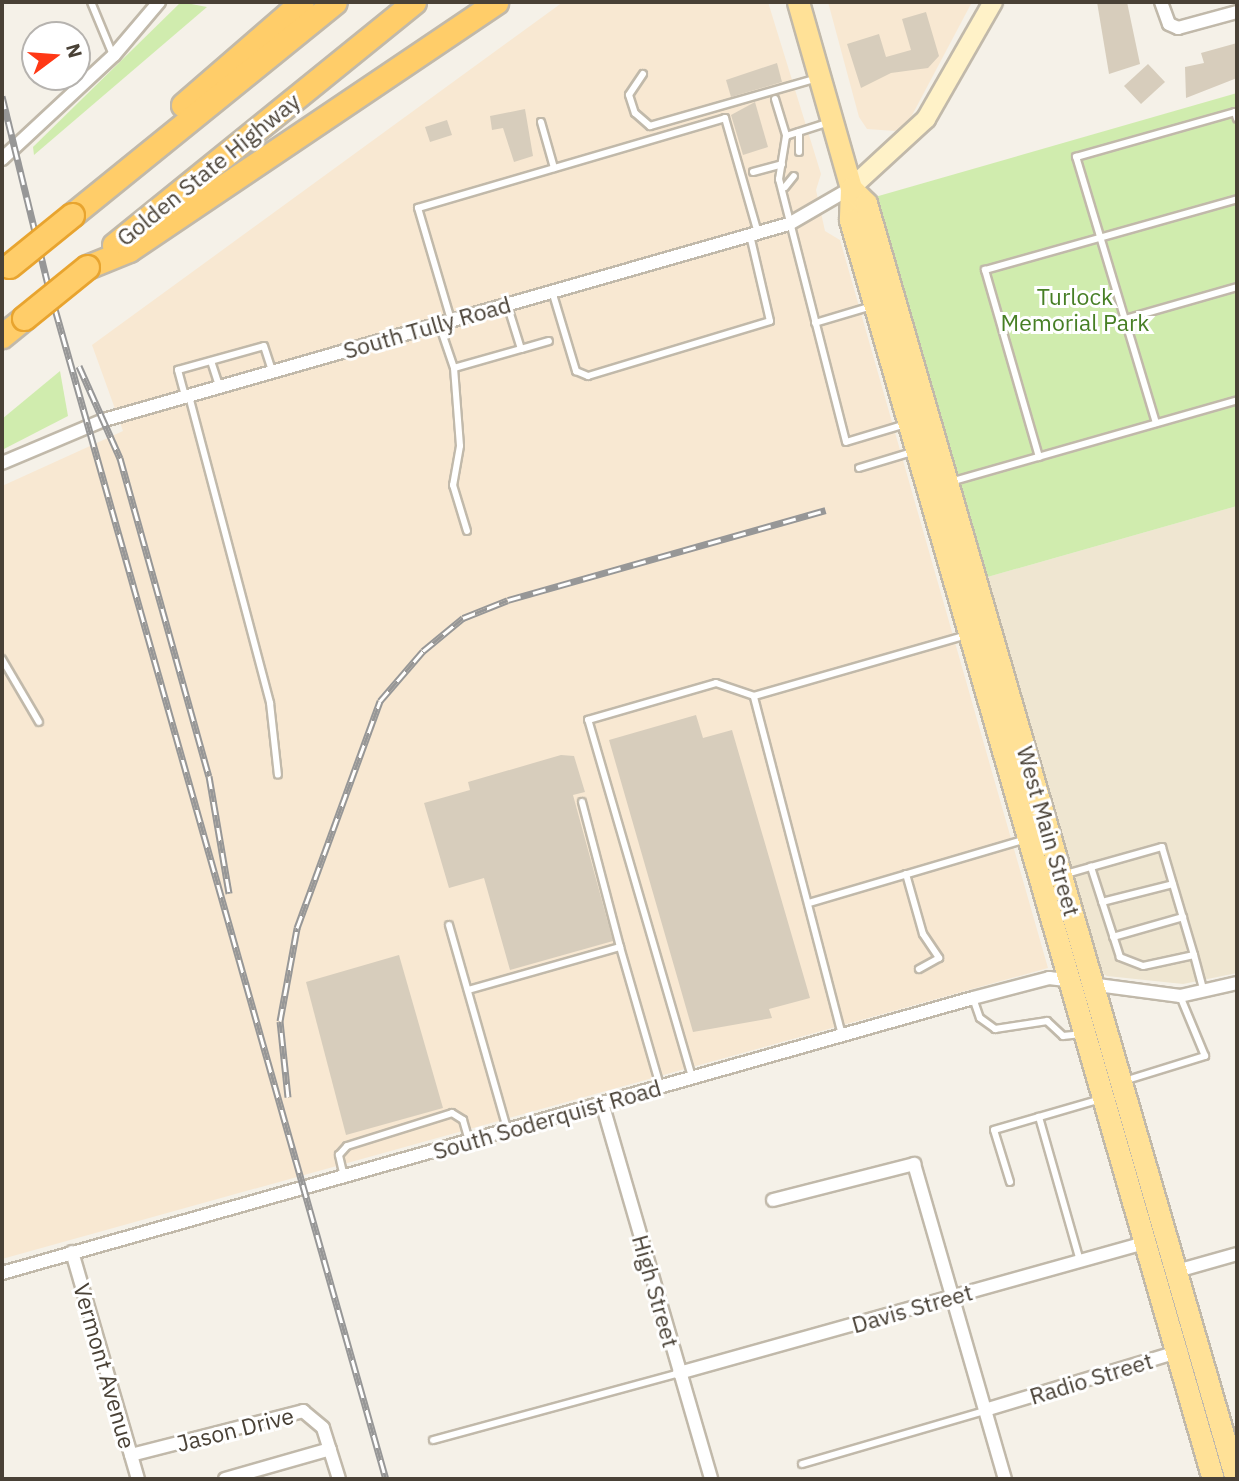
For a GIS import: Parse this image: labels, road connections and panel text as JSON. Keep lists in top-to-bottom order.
{
  "streets": {
    "highway": ["Golden State Highway"],
    "main road": ["West Main Street"],
    "street": [
      "South Tully Road",
      "South Soderquist Road",
      "High Street",
      "Davis Street",
      "Vermont Avenue",
      "Radio Street",
      "Jason Drive"
    ]
  },
  "crossings": [
    ["South Tully Road", "West Main Street"],
    ["West Main Street", "South Soderquist Road"],
    ["West Main Street", "Davis Street"],
    ["West Main Street", "Radio Street"],
    ["South Soderquist Road", "High Street"],
    ["South Soderquist Road", "Vermont Avenue"],
    ["High Street", "Davis Street"],
    ["Vermont Avenue", "Jason Drive"]
  ],
  "parks": ["Turlock Memorial Park"],
  "north": "right"
}
